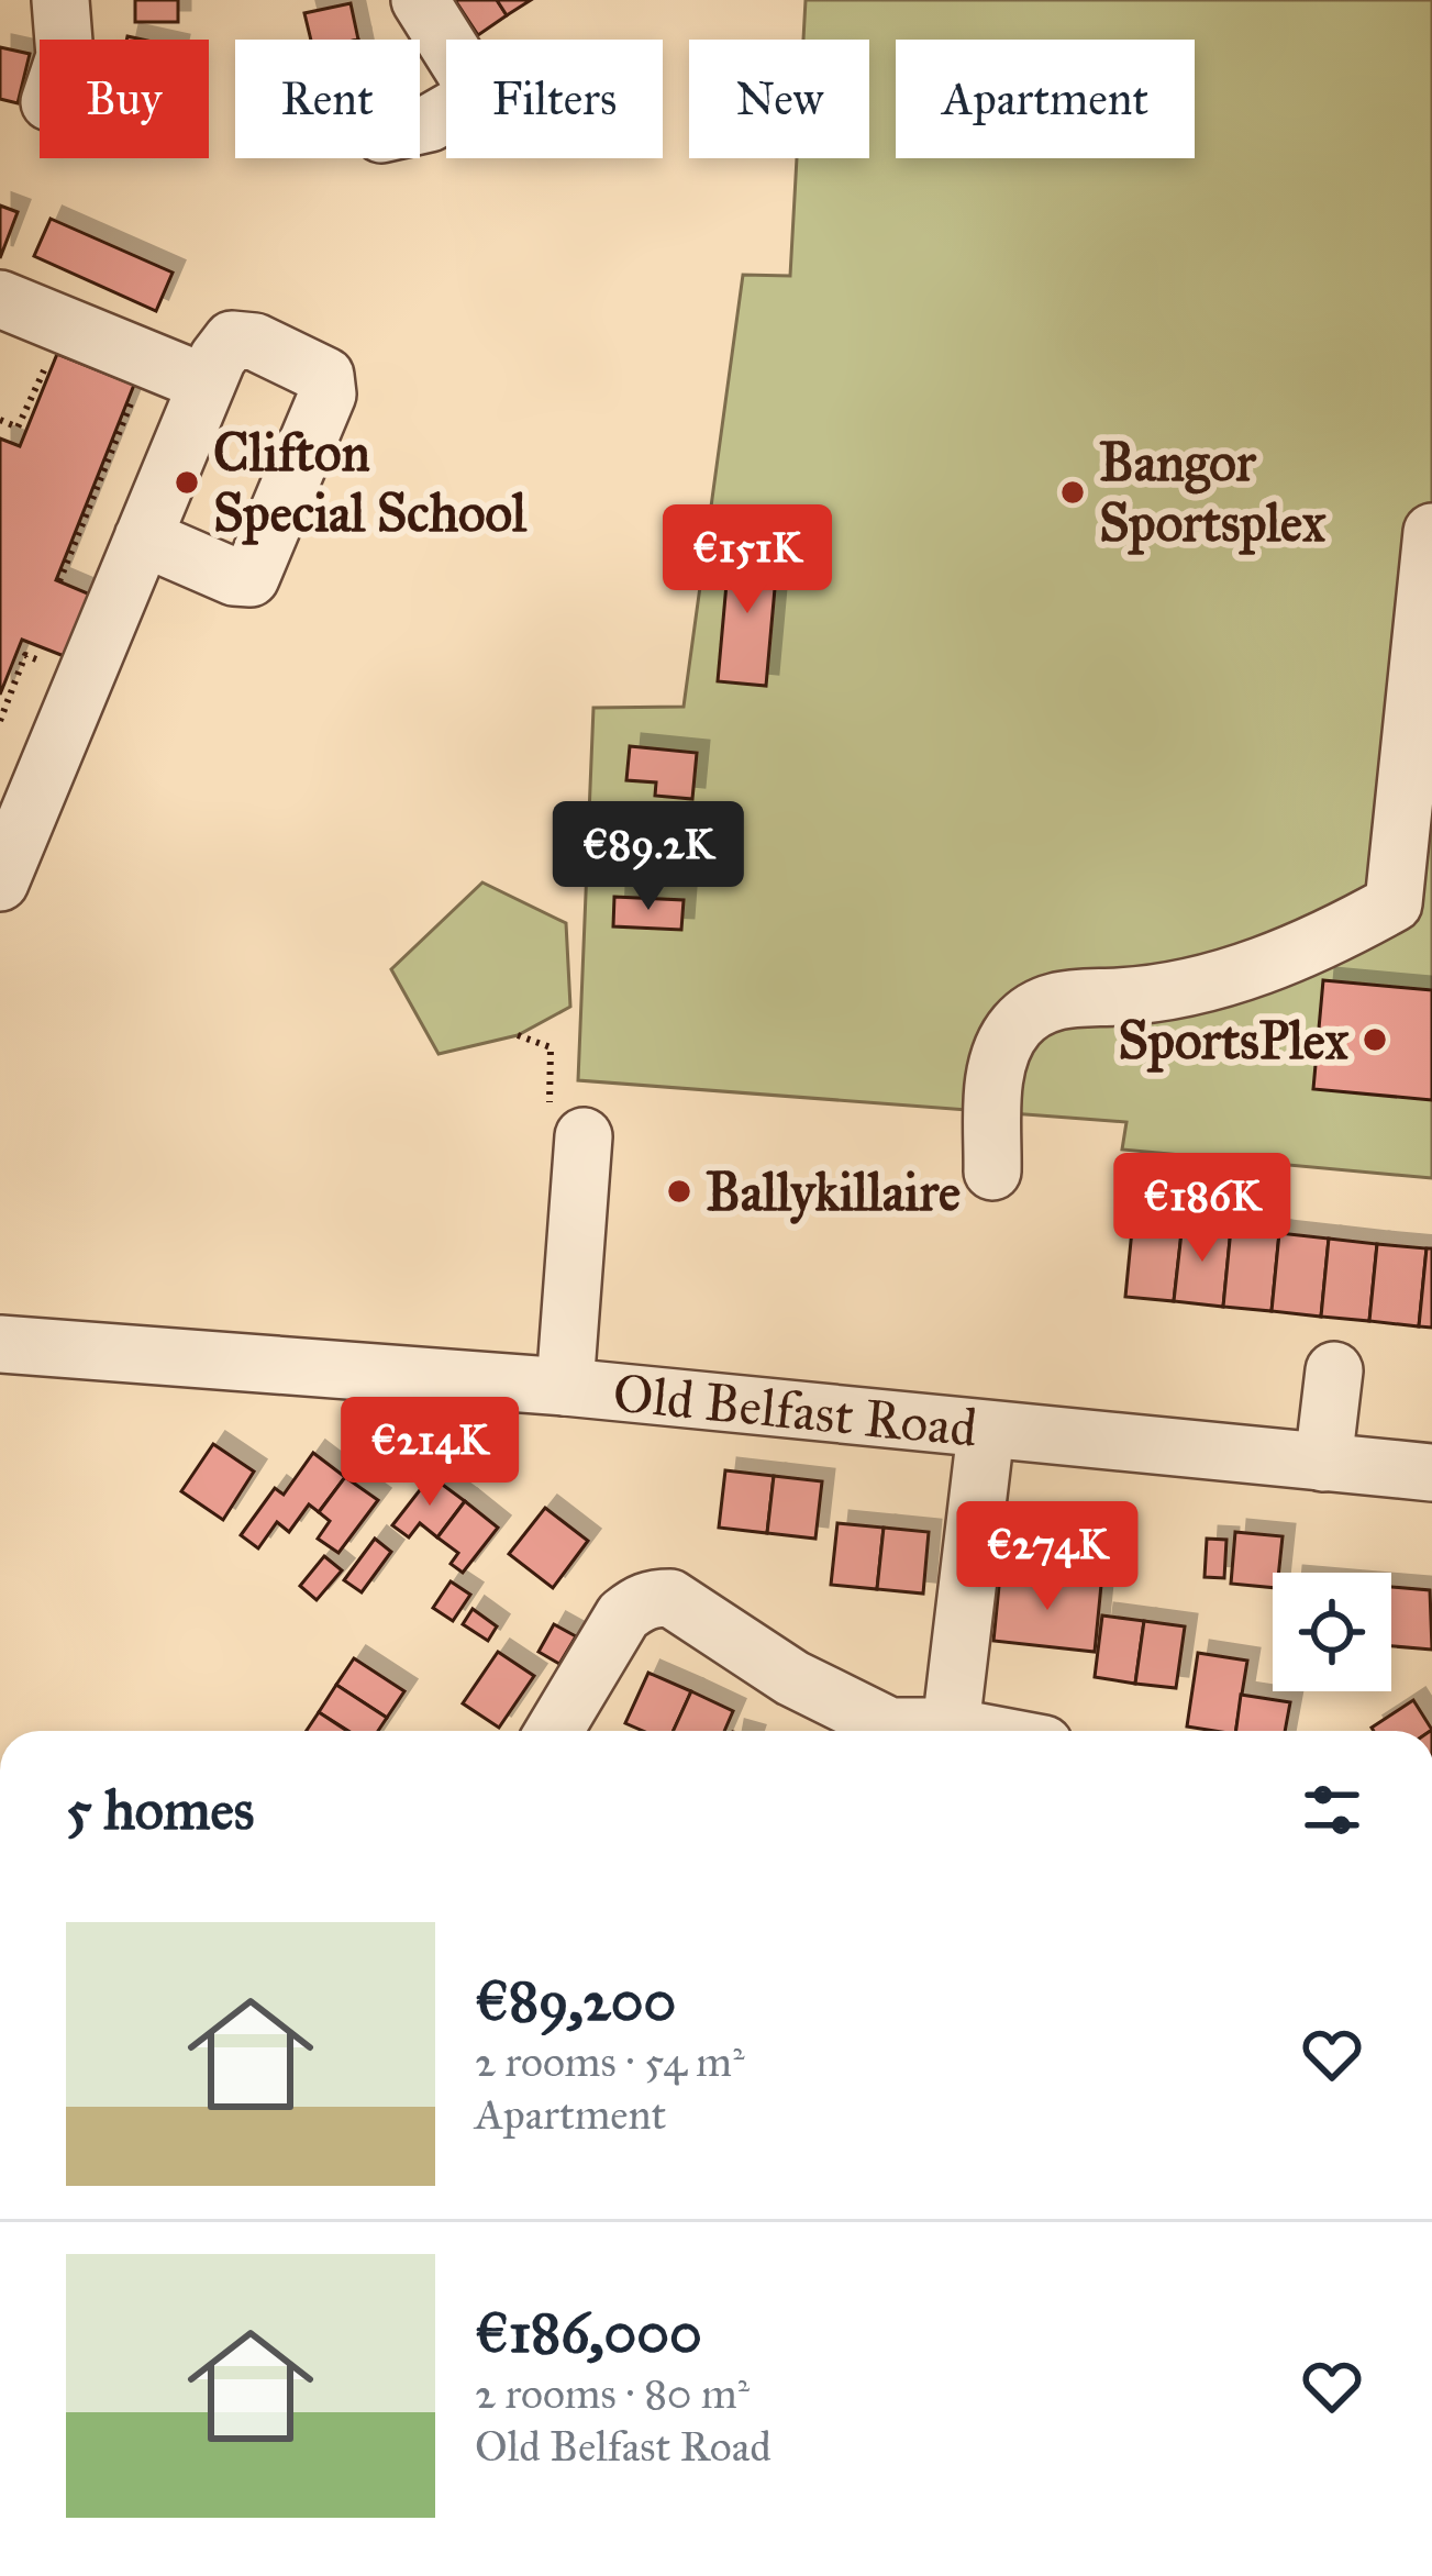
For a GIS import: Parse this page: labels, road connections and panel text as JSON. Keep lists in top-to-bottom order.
{
  "streets": {
    "street": ["Old Belfast Road"]
  },
  "places": [
    "Clifton Special School",
    "Bangor Sportsplex",
    "SportsPlex",
    "Ballykillaire"
  ],
  "page": {
    "chip": [
      "Buy",
      "Rent",
      "Filters",
      "New",
      "Apartment"
    ],
    "price": [
      "€151K",
      "€89.2K",
      "€186K",
      "€214K",
      "€274K"
    ],
    "heading": "5 homes",
    "list": [
      {
        "name": "€89,200",
        "note": "2 rooms · 54 m² · Apartment"
      },
      {
        "name": "€186,000",
        "note": "2 rooms · 80 m² · Old Belfast Road"
      }
    ]
  }
}
